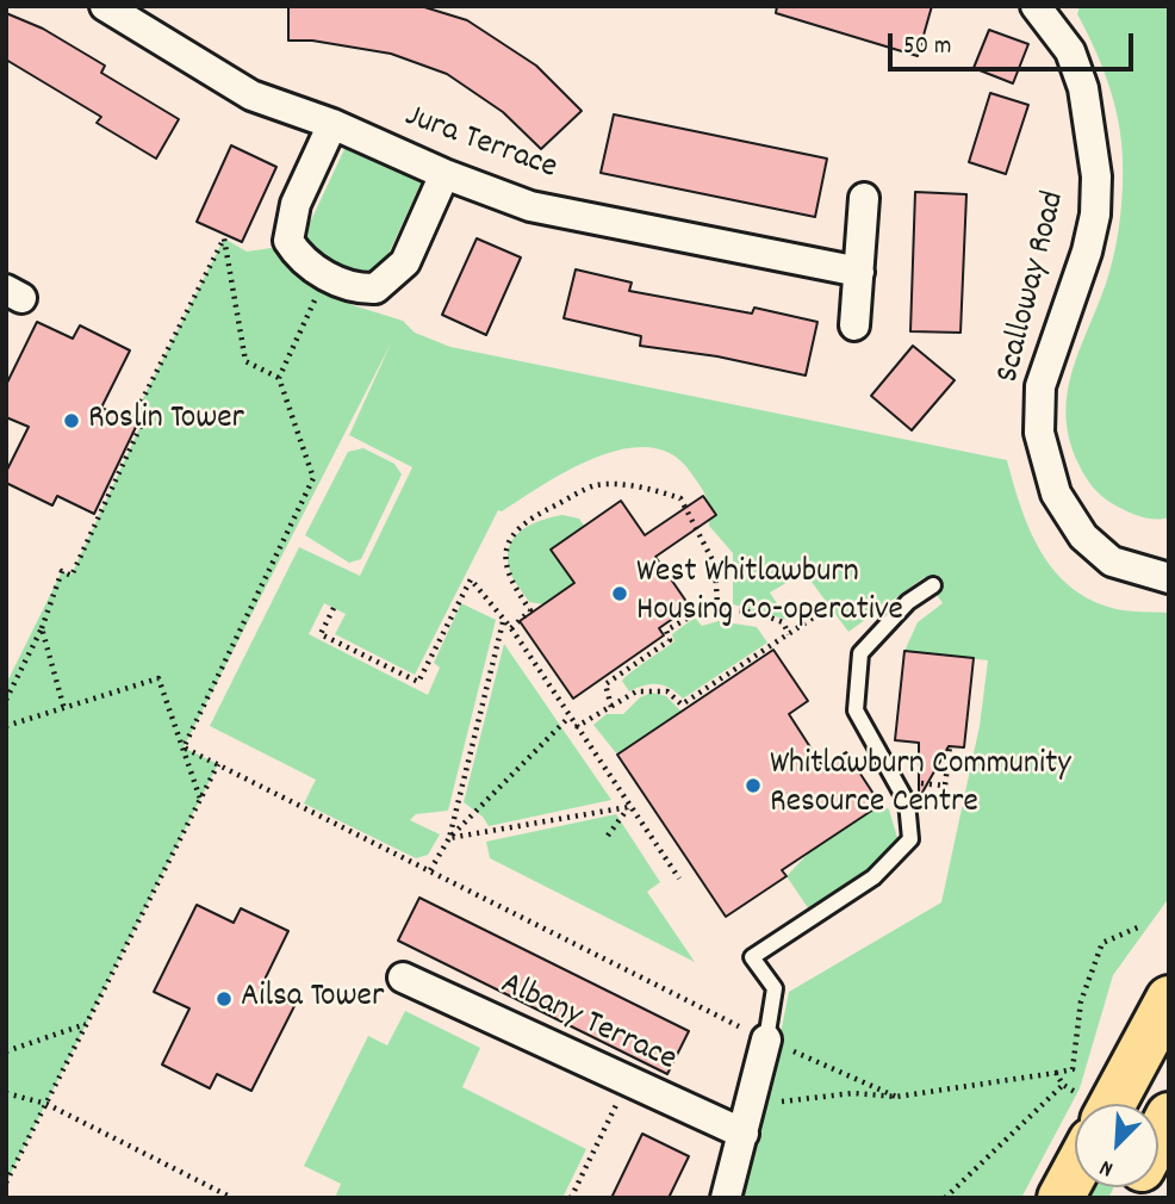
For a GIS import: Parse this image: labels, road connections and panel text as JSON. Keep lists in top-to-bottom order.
{
  "streets": {
    "street": ["Jura Terrace", "Scalloway Road", "Albany Terrace"]
  },
  "places": [
    "Roslin Tower",
    "West Whitlawburn Housing Co-operative",
    "Whitlawburn Community Resource Centre",
    "Ailsa Tower"
  ],
  "scale_bar": "50 m",
  "north": "bottom left"
}
